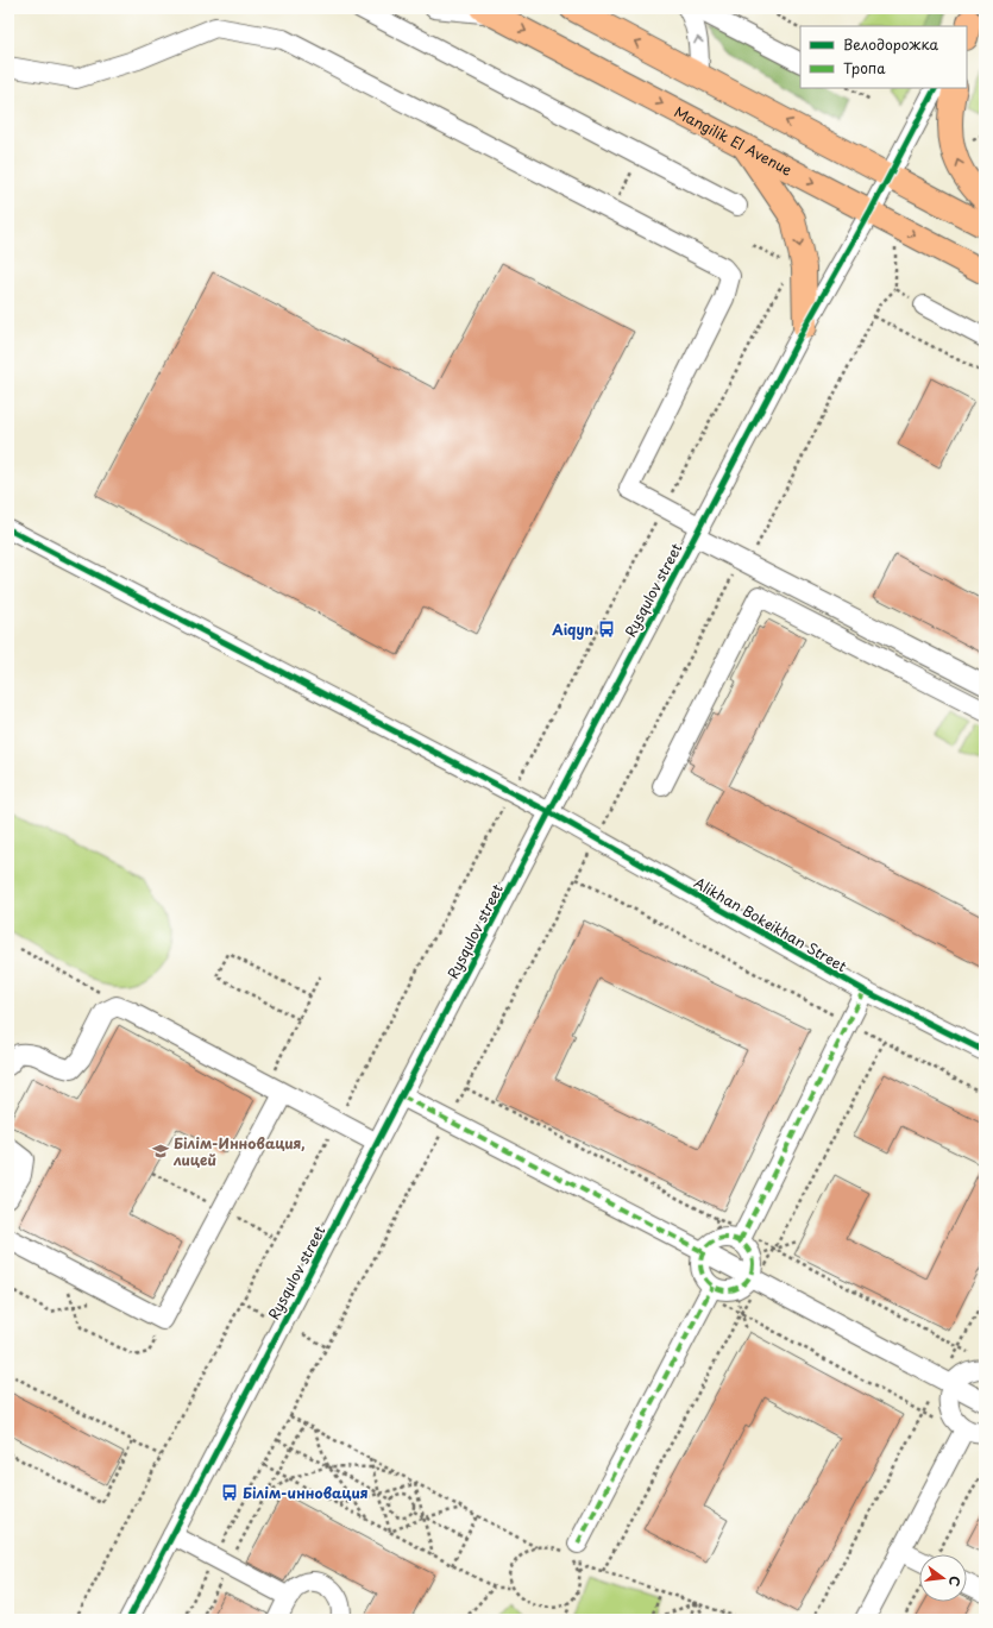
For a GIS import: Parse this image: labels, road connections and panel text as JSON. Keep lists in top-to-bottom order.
{
  "streets": {
    "main road": ["Mangilik El Avenue"],
    "street": ["Rysqulov street", "Alikhan Bokeikhan Street"]
  },
  "crossings": [
    ["Mangilik El Avenue", "Rysqulov street"],
    ["Rysqulov street", "Alikhan Bokeikhan Street"]
  ],
  "places": {
    "bus stop": ["Aiqyn", "Білім-инновация"],
    "school or university": ["Білім-Инновация, лицей"]
  },
  "legend": ["Велодорожка", "Тропа"],
  "north": "right"
}
